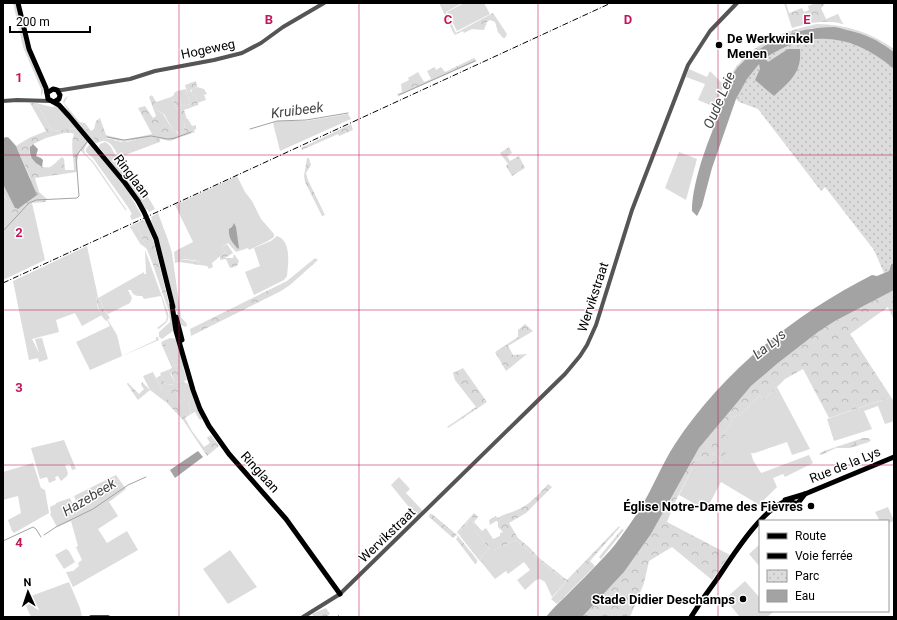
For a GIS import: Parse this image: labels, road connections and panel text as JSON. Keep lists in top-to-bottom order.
{
  "streets": {
    "main road": ["Ringlaan", "Rue de la Lys"],
    "street": ["Hogeweg", "Wervikstraat"]
  },
  "crossings": [
    ["Hogeweg", "Ringlaan"],
    ["Ringlaan", "Wervikstraat"]
  ],
  "water": [
    "Oude Leie",
    "Kruibeek",
    "La Lys",
    "Hazebeek"
  ],
  "places": ["De Werkwinkel Menen", "Église Notre-Dame des Fièvres", "Stade Didier Deschamps"],
  "legend": [
    "Route",
    "Voie ferrée",
    "Parc",
    "Eau"
  ],
  "scale_bar": "200 m",
  "north": "top",
  "grid": {
    "columns": [
      "B",
      "C",
      "D",
      "E"
    ],
    "rows": [
      "1",
      "2",
      "3",
      "4"
    ]
  }
}
